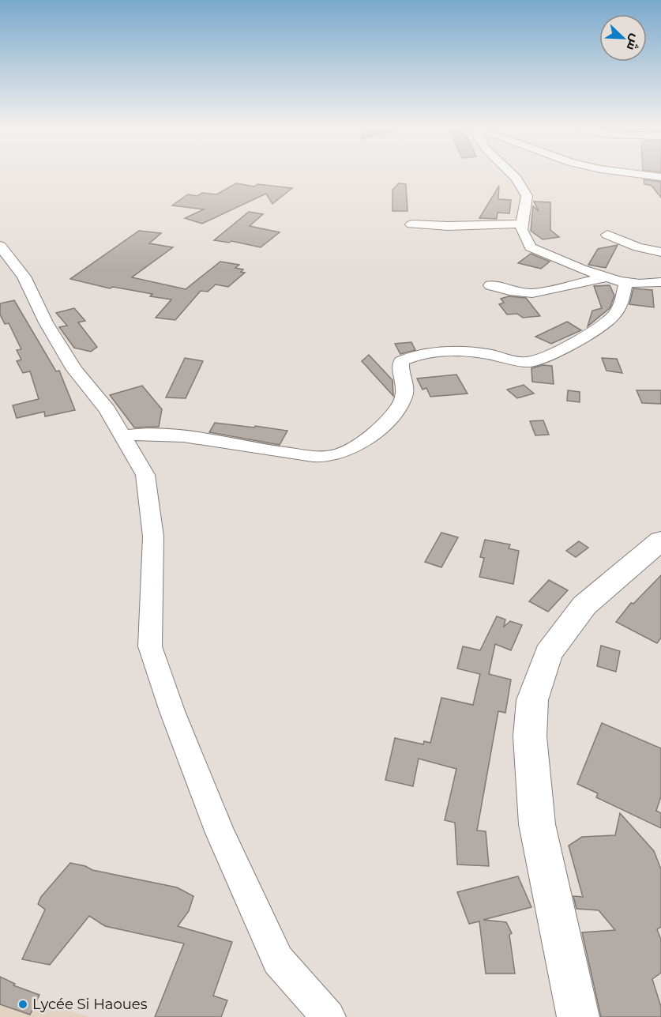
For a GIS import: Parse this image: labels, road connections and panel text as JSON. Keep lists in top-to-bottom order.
{
  "places": ["Lycée Si Haoues"],
  "north": "bottom right"
}
